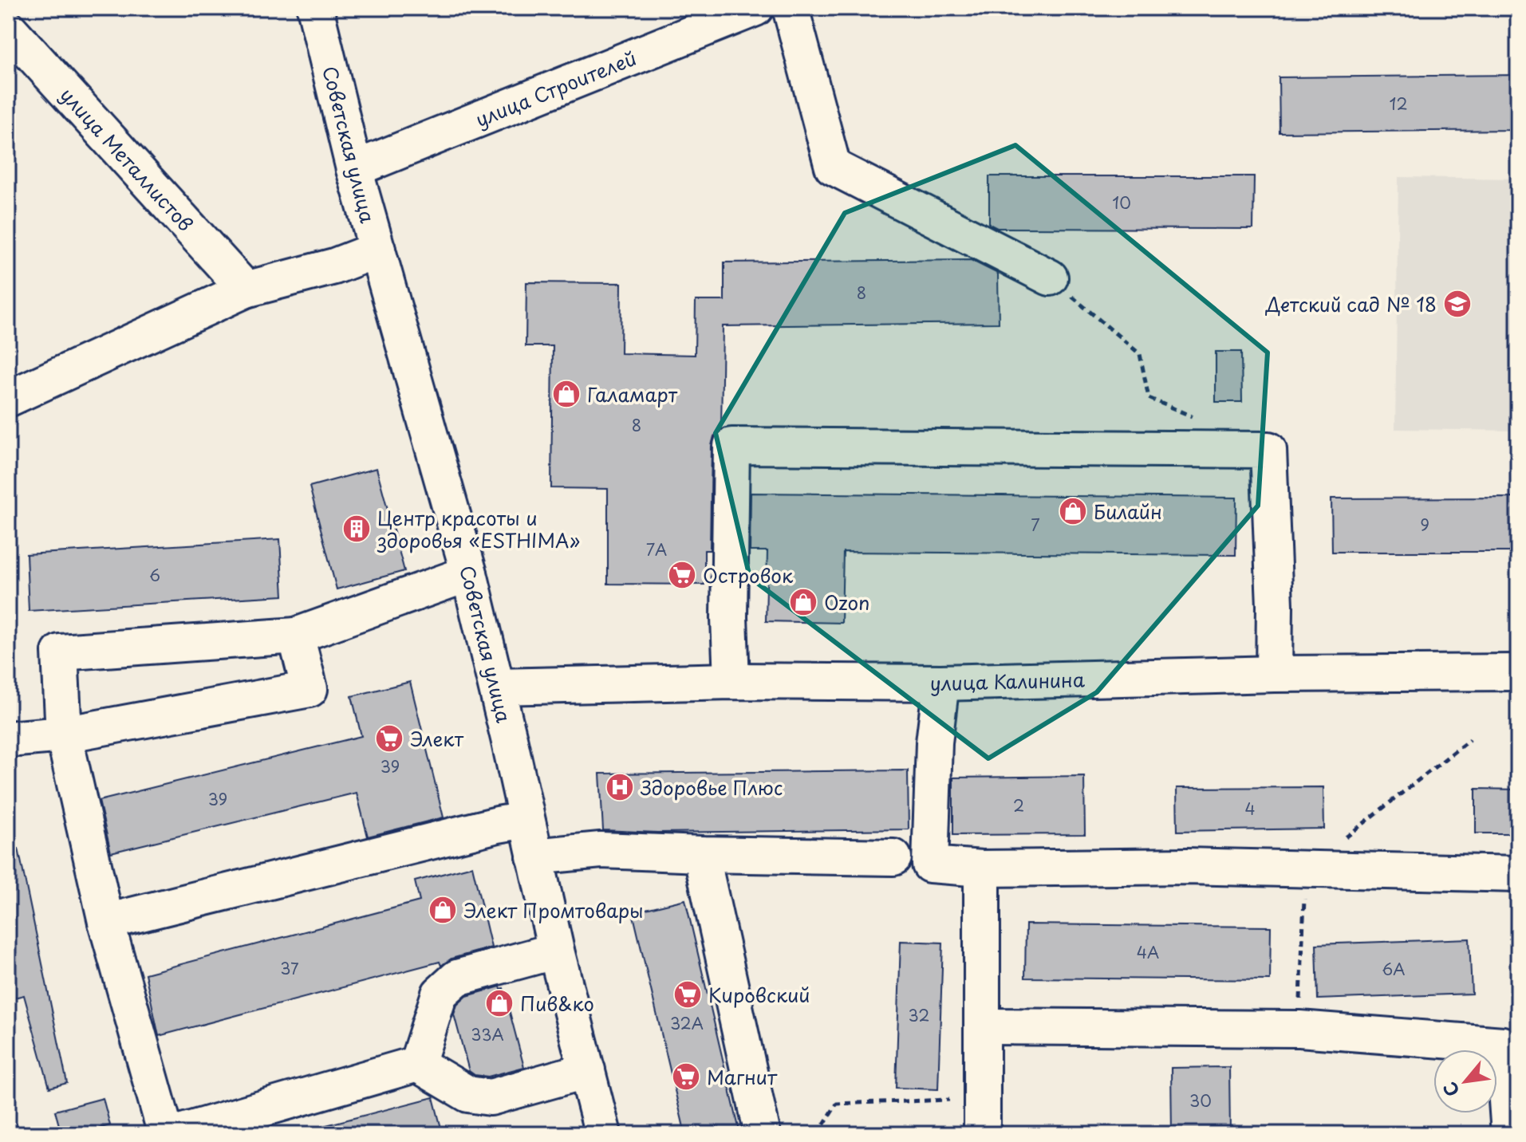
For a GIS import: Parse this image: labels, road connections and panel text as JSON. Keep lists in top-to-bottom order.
{
  "streets": {
    "street": [
      "улица Строителей",
      "Советская улица",
      "улица Металлистов",
      "улица Калинина"
    ]
  },
  "crossings": [
    ["улица Строителей", "Советская улица"],
    ["Советская улица", "улица Калинина"]
  ],
  "places": {
    "school or university": ["Детский сад № 18"],
    "shop": [
      "Галамарт",
      "Билайн",
      "Ozon",
      "Элект Промтовары",
      "Пив&ко"
    ],
    "building": ["Центр красоты и здоровья «ESTHIMA»"],
    "supermarket": [
      "Островок",
      "Элект",
      "Кировский",
      "Магнит"
    ],
    "hospital": ["Здоровье Плюс"]
  },
  "house_numbers": [
    "12",
    "10",
    "8",
    "8",
    "7",
    "9",
    "7А",
    "6",
    "39",
    "39",
    "2",
    "4",
    "4А",
    "37",
    "6А",
    "32",
    "32А",
    "33А",
    "30"
  ],
  "north": "bottom left"
}
